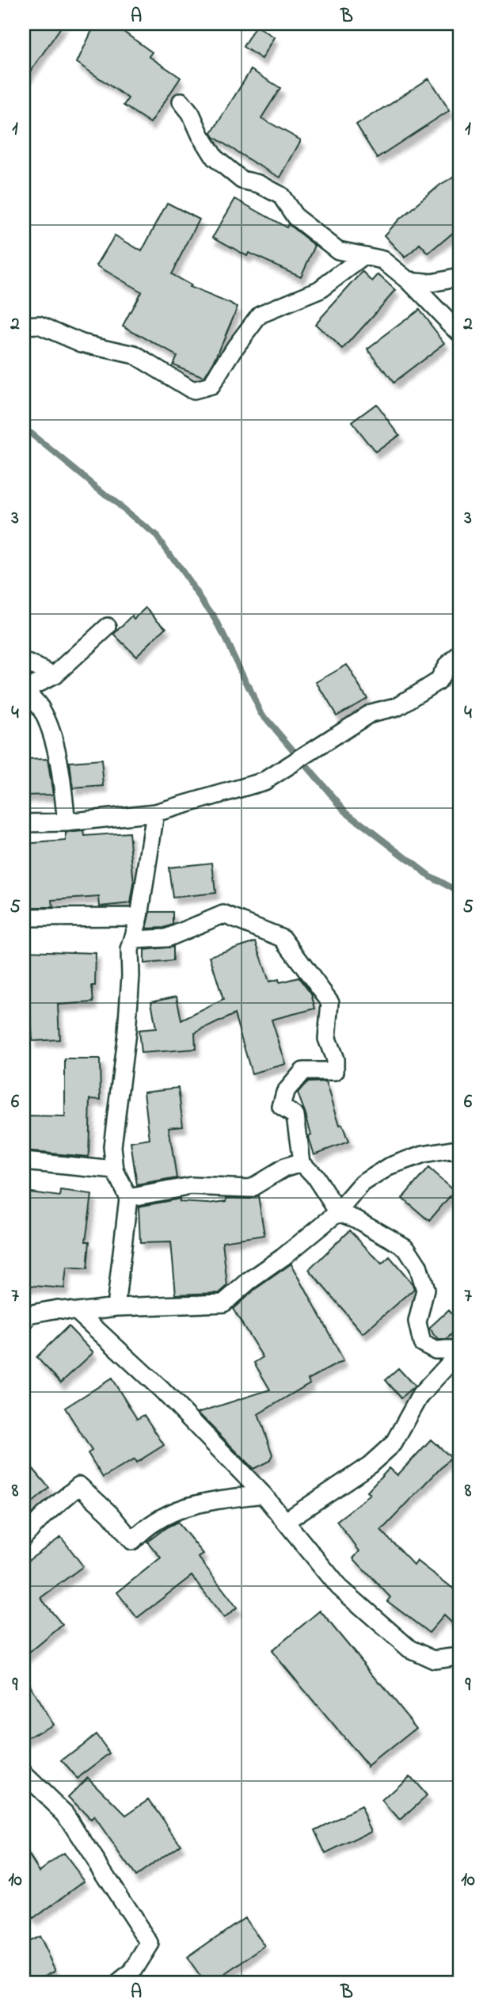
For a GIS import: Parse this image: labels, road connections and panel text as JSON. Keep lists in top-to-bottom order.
{
  "grid": {
    "columns": ["A", "B"],
    "rows": [
      "1",
      "2",
      "3",
      "4",
      "5",
      "6",
      "7",
      "8",
      "9",
      "10"
    ]
  }
}
